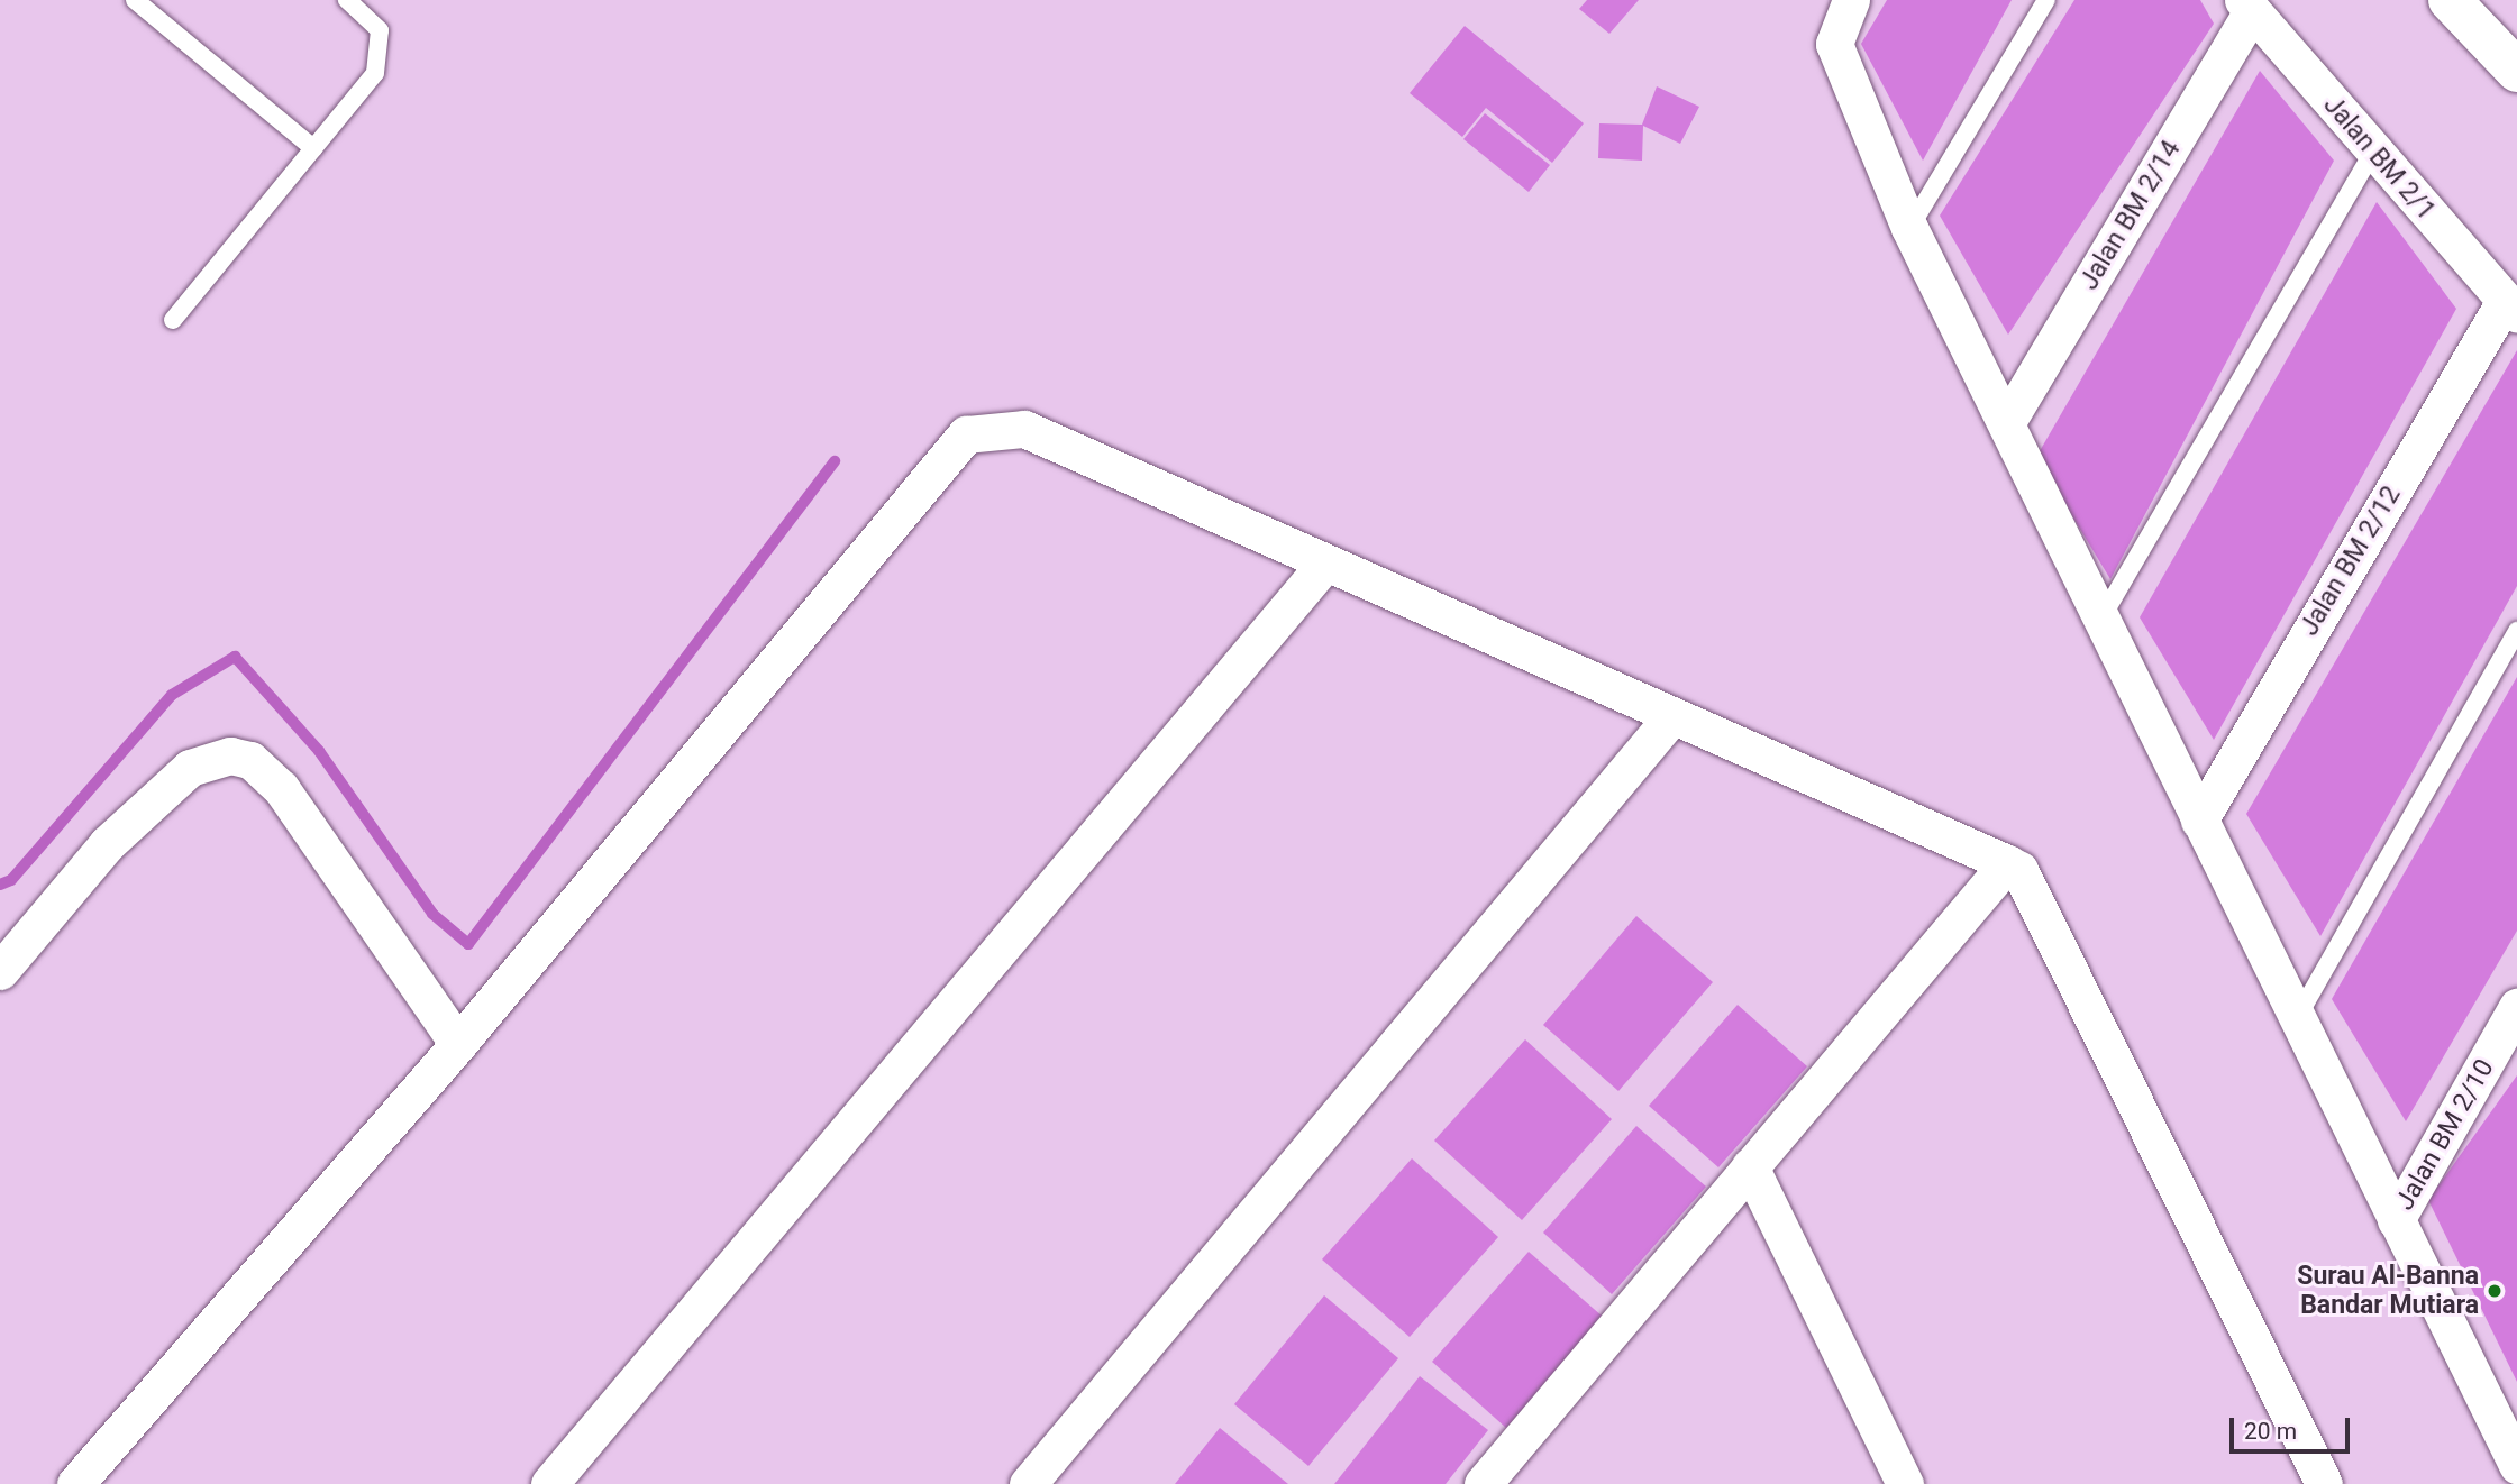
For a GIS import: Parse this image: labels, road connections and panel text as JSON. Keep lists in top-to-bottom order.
{
  "streets": {
    "street": [
      "Jalan BM 2/1",
      "Jalan BM 2/14",
      "Jalan BM 2/12",
      "Jalan BM 2/10"
    ]
  },
  "crossings": [
    ["Jalan BM 2/1", "Jalan BM 2/14"],
    ["Jalan BM 2/1", "Jalan BM 2/12"]
  ],
  "places": ["Surau Al-Banna Bandar Mutiara"],
  "scale_bar": "20 m"
}
